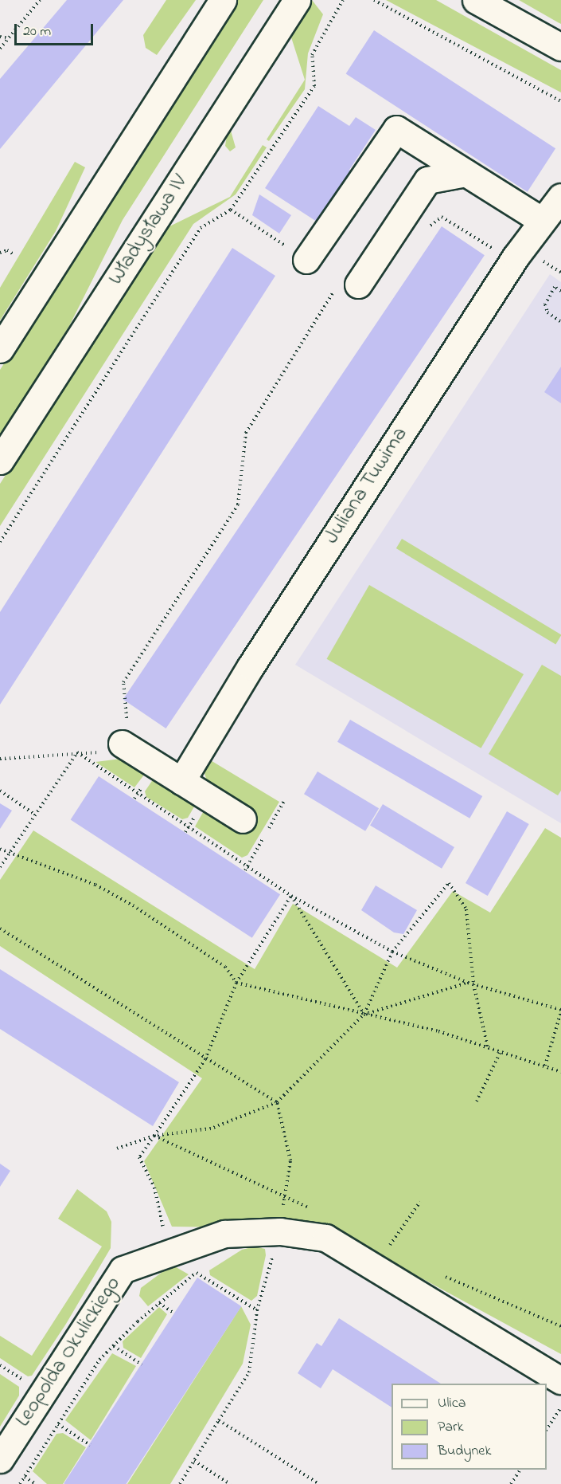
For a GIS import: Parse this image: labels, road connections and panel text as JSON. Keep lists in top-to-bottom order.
{
  "streets": {
    "street": ["Władysława IV", "Juliana Tuwima", "Leopolda Okulickiego"]
  },
  "legend": ["Ulica", "Park", "Budynek"],
  "scale_bar": "20 m"
}
